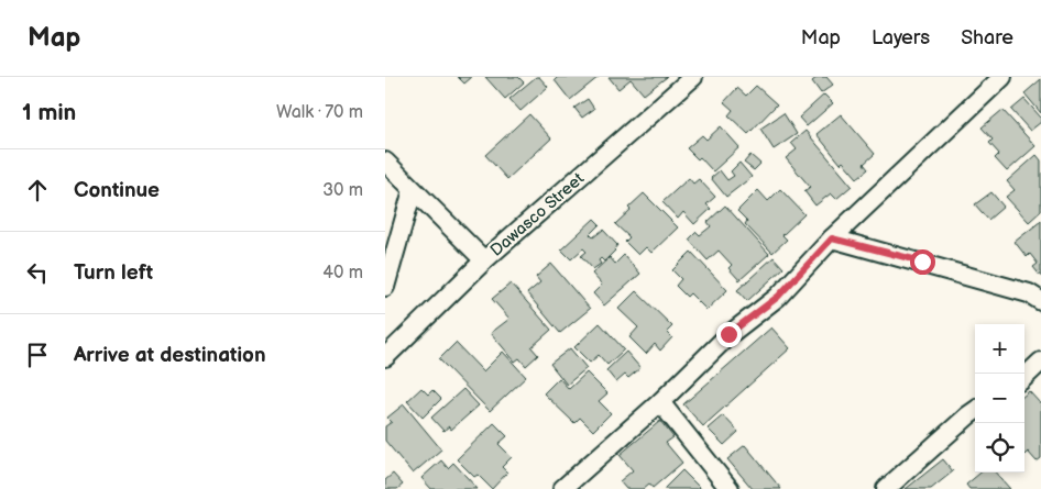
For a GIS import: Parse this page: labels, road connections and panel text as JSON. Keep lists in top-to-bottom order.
{
  "streets": {
    "street": ["Dawasco Street"]
  },
  "page": {
    "header": "Map",
    "nav": ["Map", "Layers", "Share"],
    "heading": ["1 min", "Walk · 70 m"],
    "list": [
      ["Continue", "30 m"],
      ["Turn left", "40 m"],
      "Arrive at destination"
    ],
    "map_buttons": ["+", "−"]
  }
}
